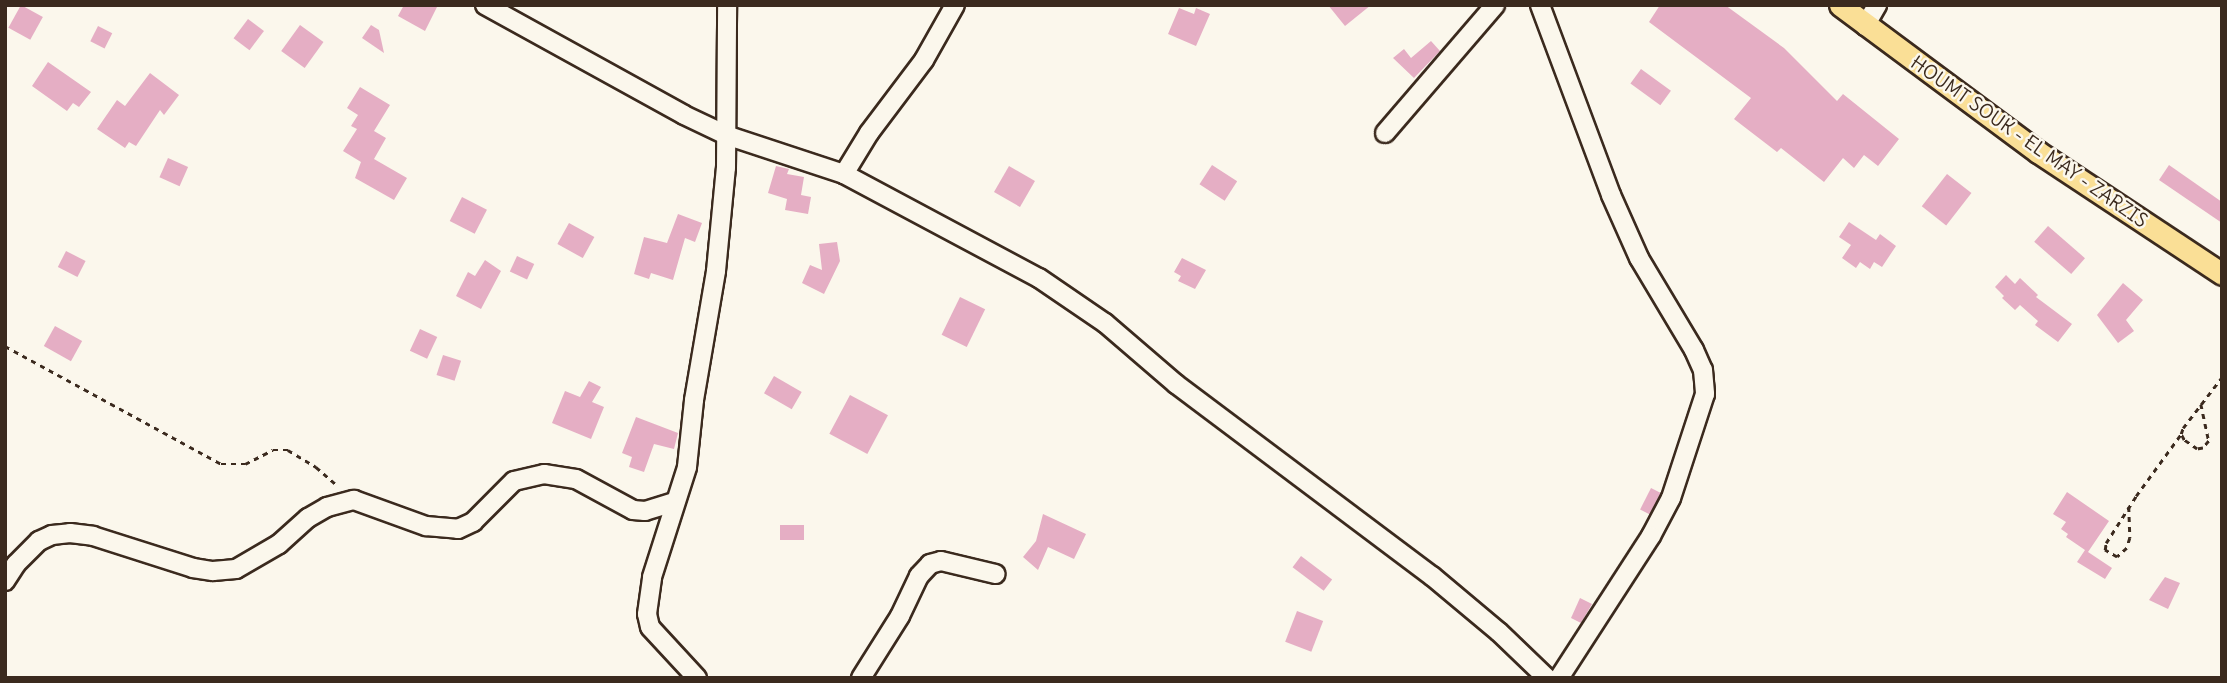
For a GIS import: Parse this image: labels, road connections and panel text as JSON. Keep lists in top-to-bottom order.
{
  "streets": {
    "main road": ["HOUMT SOUK - EL MAY - ZARZIS"]
  }
}
